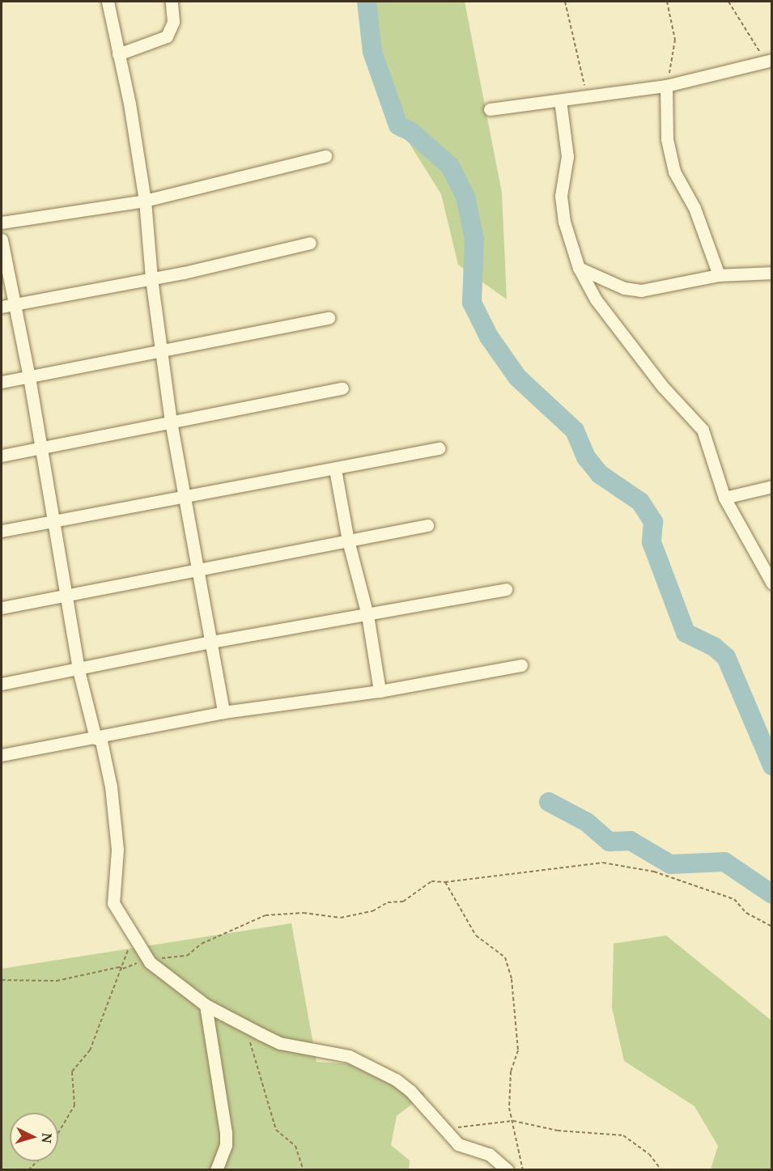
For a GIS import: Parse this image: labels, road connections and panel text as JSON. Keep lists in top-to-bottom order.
{
  "north": "right"
}
